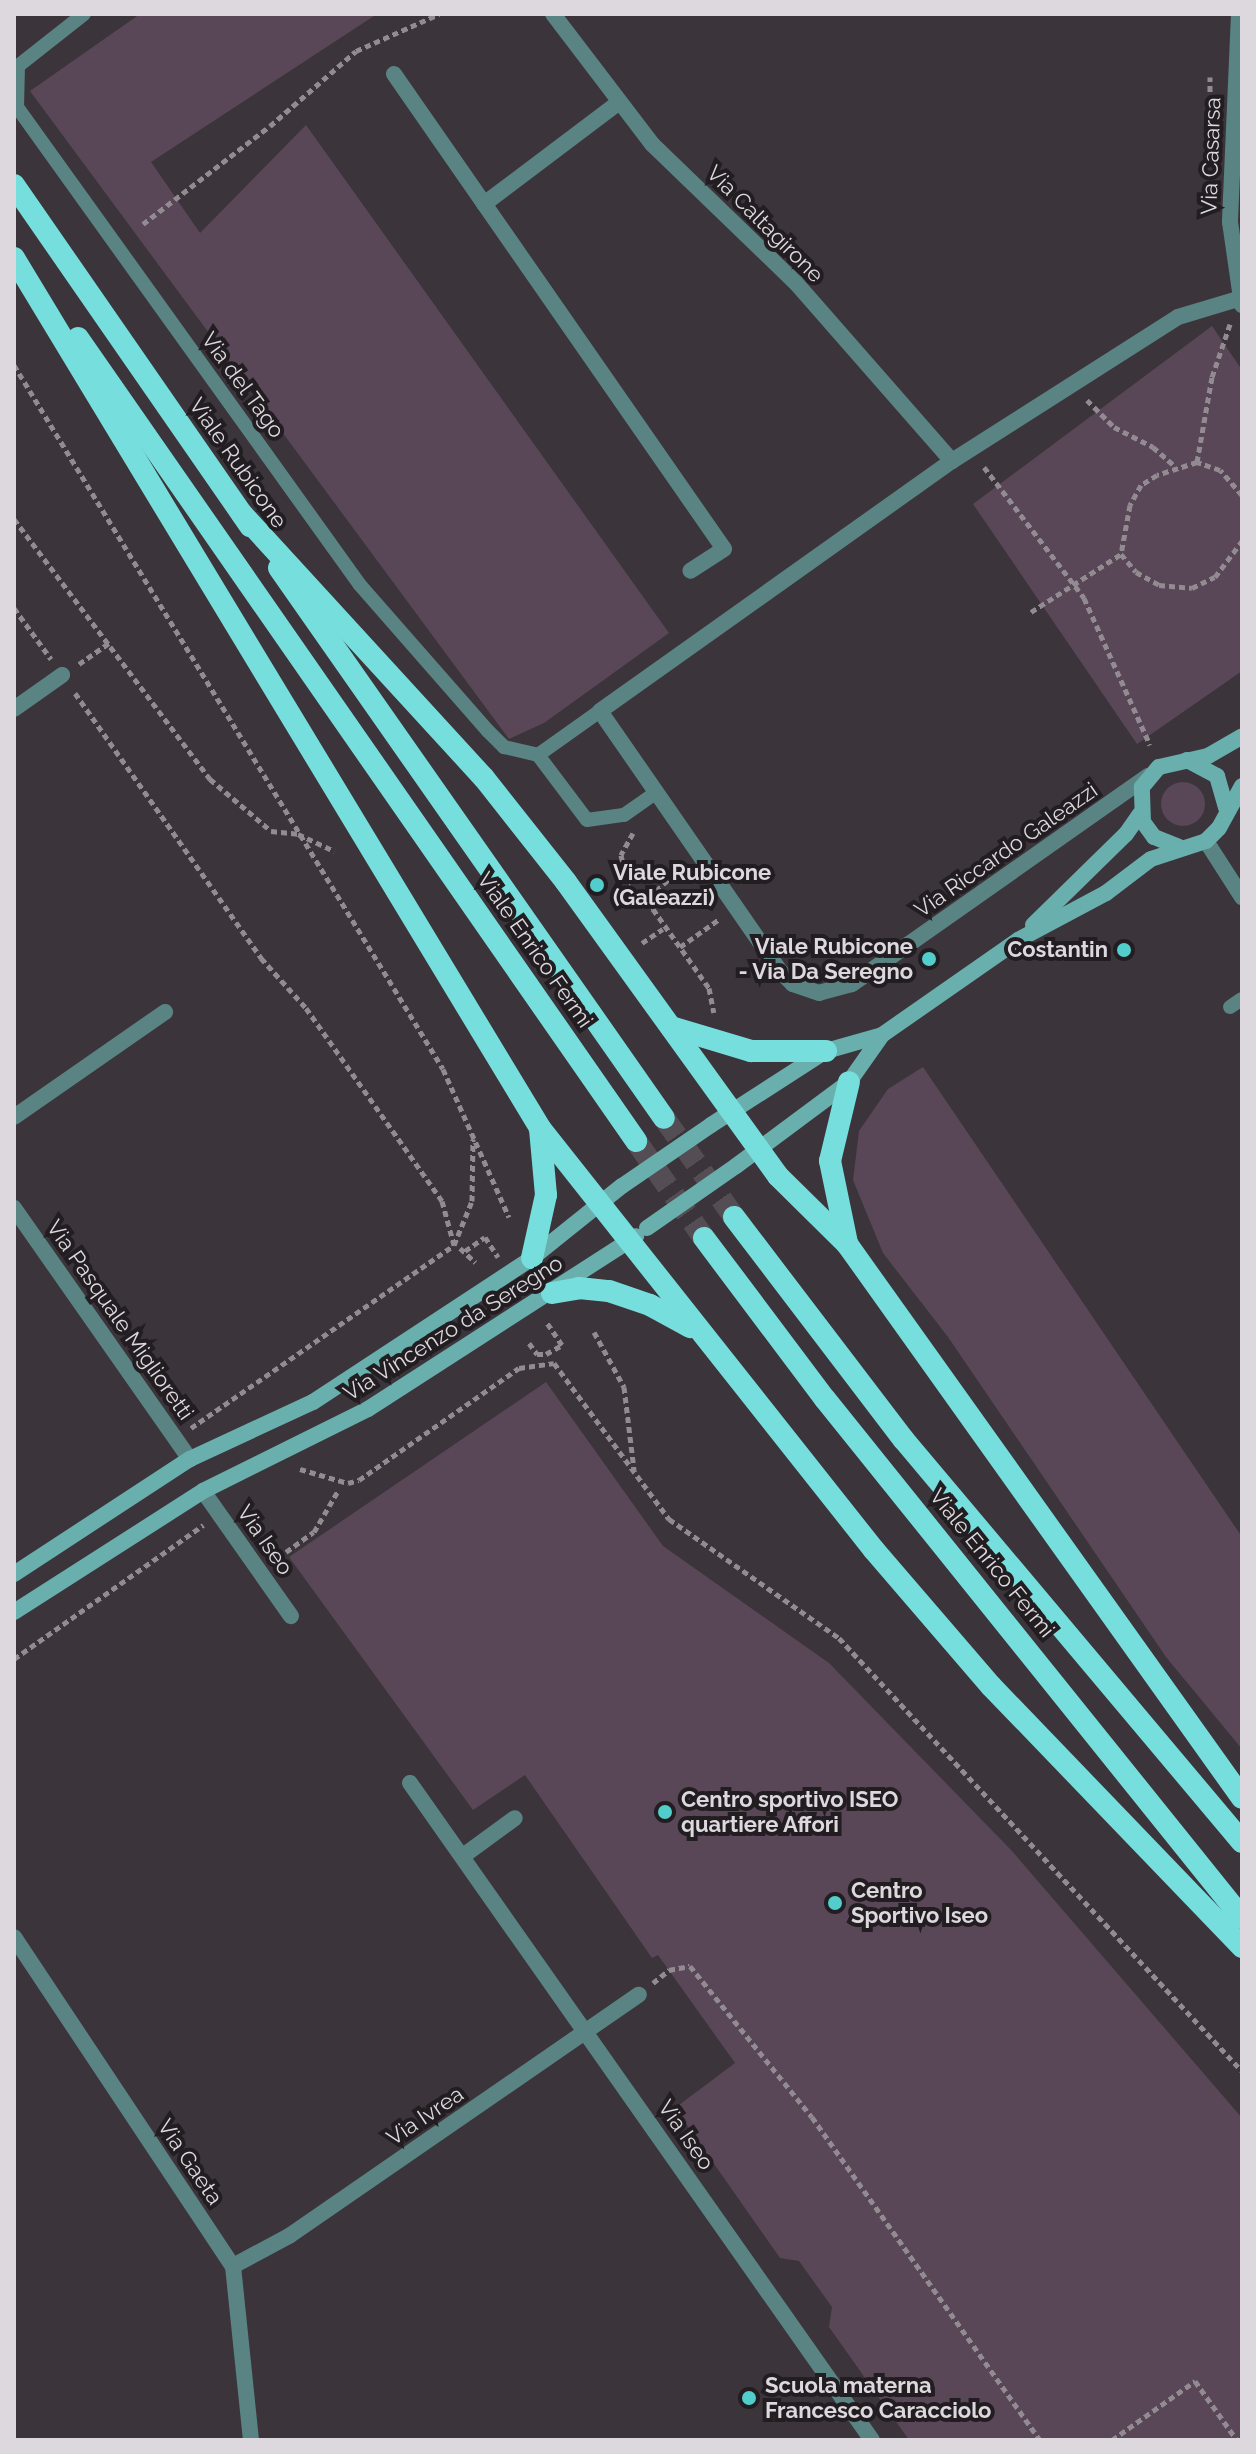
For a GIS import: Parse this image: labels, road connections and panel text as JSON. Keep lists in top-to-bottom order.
{
  "streets": {
    "highway": ["Viale Rubicone", "Viale Enrico Fermi"],
    "main road": ["Via Vincenzo da Seregno"],
    "street": [
      "Via Casarsa",
      "Via Caltagirone",
      "Via Riccardo Galeazzi",
      "Via Pasquale Miglioretti",
      "Via Iseo",
      "Via Ivrea",
      "Via Gaeta"
    ],
    "lane": ["Via del Tago"]
  },
  "crossings": [
    ["Viale Rubicone", "Viale Enrico Fermi"],
    ["Via Riccardo Galeazzi", "Via Vincenzo da Seregno"],
    ["Via Pasquale Miglioretti", "Via Vincenzo da Seregno"],
    ["Via Vincenzo da Seregno", "Via Iseo"],
    ["Via Iseo", "Via Ivrea"],
    ["Via Ivrea", "Via Gaeta"]
  ],
  "places": [
    "Viale Rubicone (Galeazzi)",
    "Costantin",
    "Viale Rubicone - Via Da Seregno",
    "Centro sportivo ISEO quartiere Affori",
    "Centro Sportivo Iseo",
    "Scuola materna Francesco Caracciolo"
  ]
}
